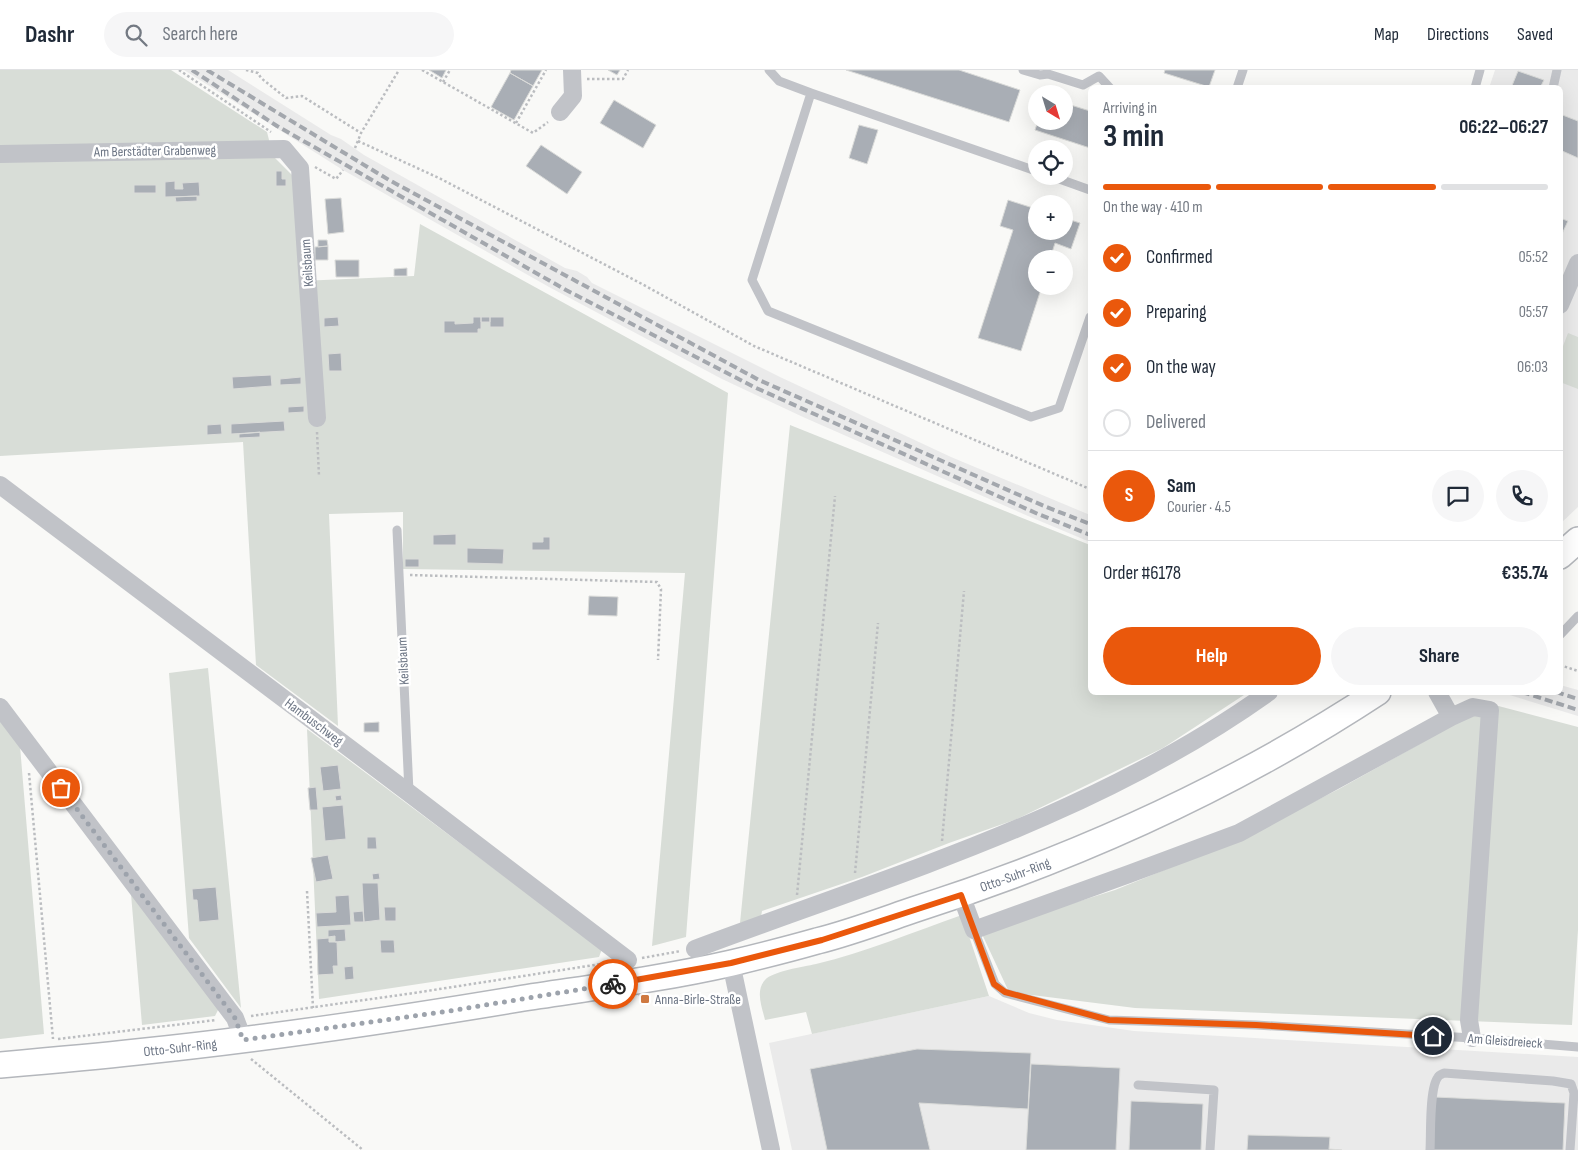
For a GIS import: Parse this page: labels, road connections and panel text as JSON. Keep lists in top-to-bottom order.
{
  "streets": {
    "street": [
      "Am Berstädter Grabenweg",
      "Keilsbaum",
      "Hambuschweg",
      "Otto-Suhr-Ring",
      "Am Gleisdreieck"
    ]
  },
  "crossings": [
    ["Am Berstädter Grabenweg", "Keilsbaum"],
    ["Keilsbaum", "Hambuschweg"],
    ["Otto-Suhr-Ring", "Am Gleisdreieck"]
  ],
  "places": {
    "transit": ["Anna-Birle-Straße"]
  },
  "north": "bottom right",
  "page": {
    "header": "Dashr",
    "search": "Search here",
    "nav": ["Map", "Directions", "Saved"],
    "map_buttons": ["+", "−"],
    "heading": ["3 min", "Arriving in", "06:22–06:27"],
    "panel": [
      "Sam",
      "Courier · 4.5",
      "Order #6178",
      "€35.74"
    ],
    "bar": "On the way · 410 m",
    "list": [
      ["Confirmed", "05:52"],
      ["Preparing", "05:57"],
      ["On the way", "06:03"],
      "Delivered"
    ],
    "round": "S",
    "buttons": ["Help", "Share"]
  }
}
